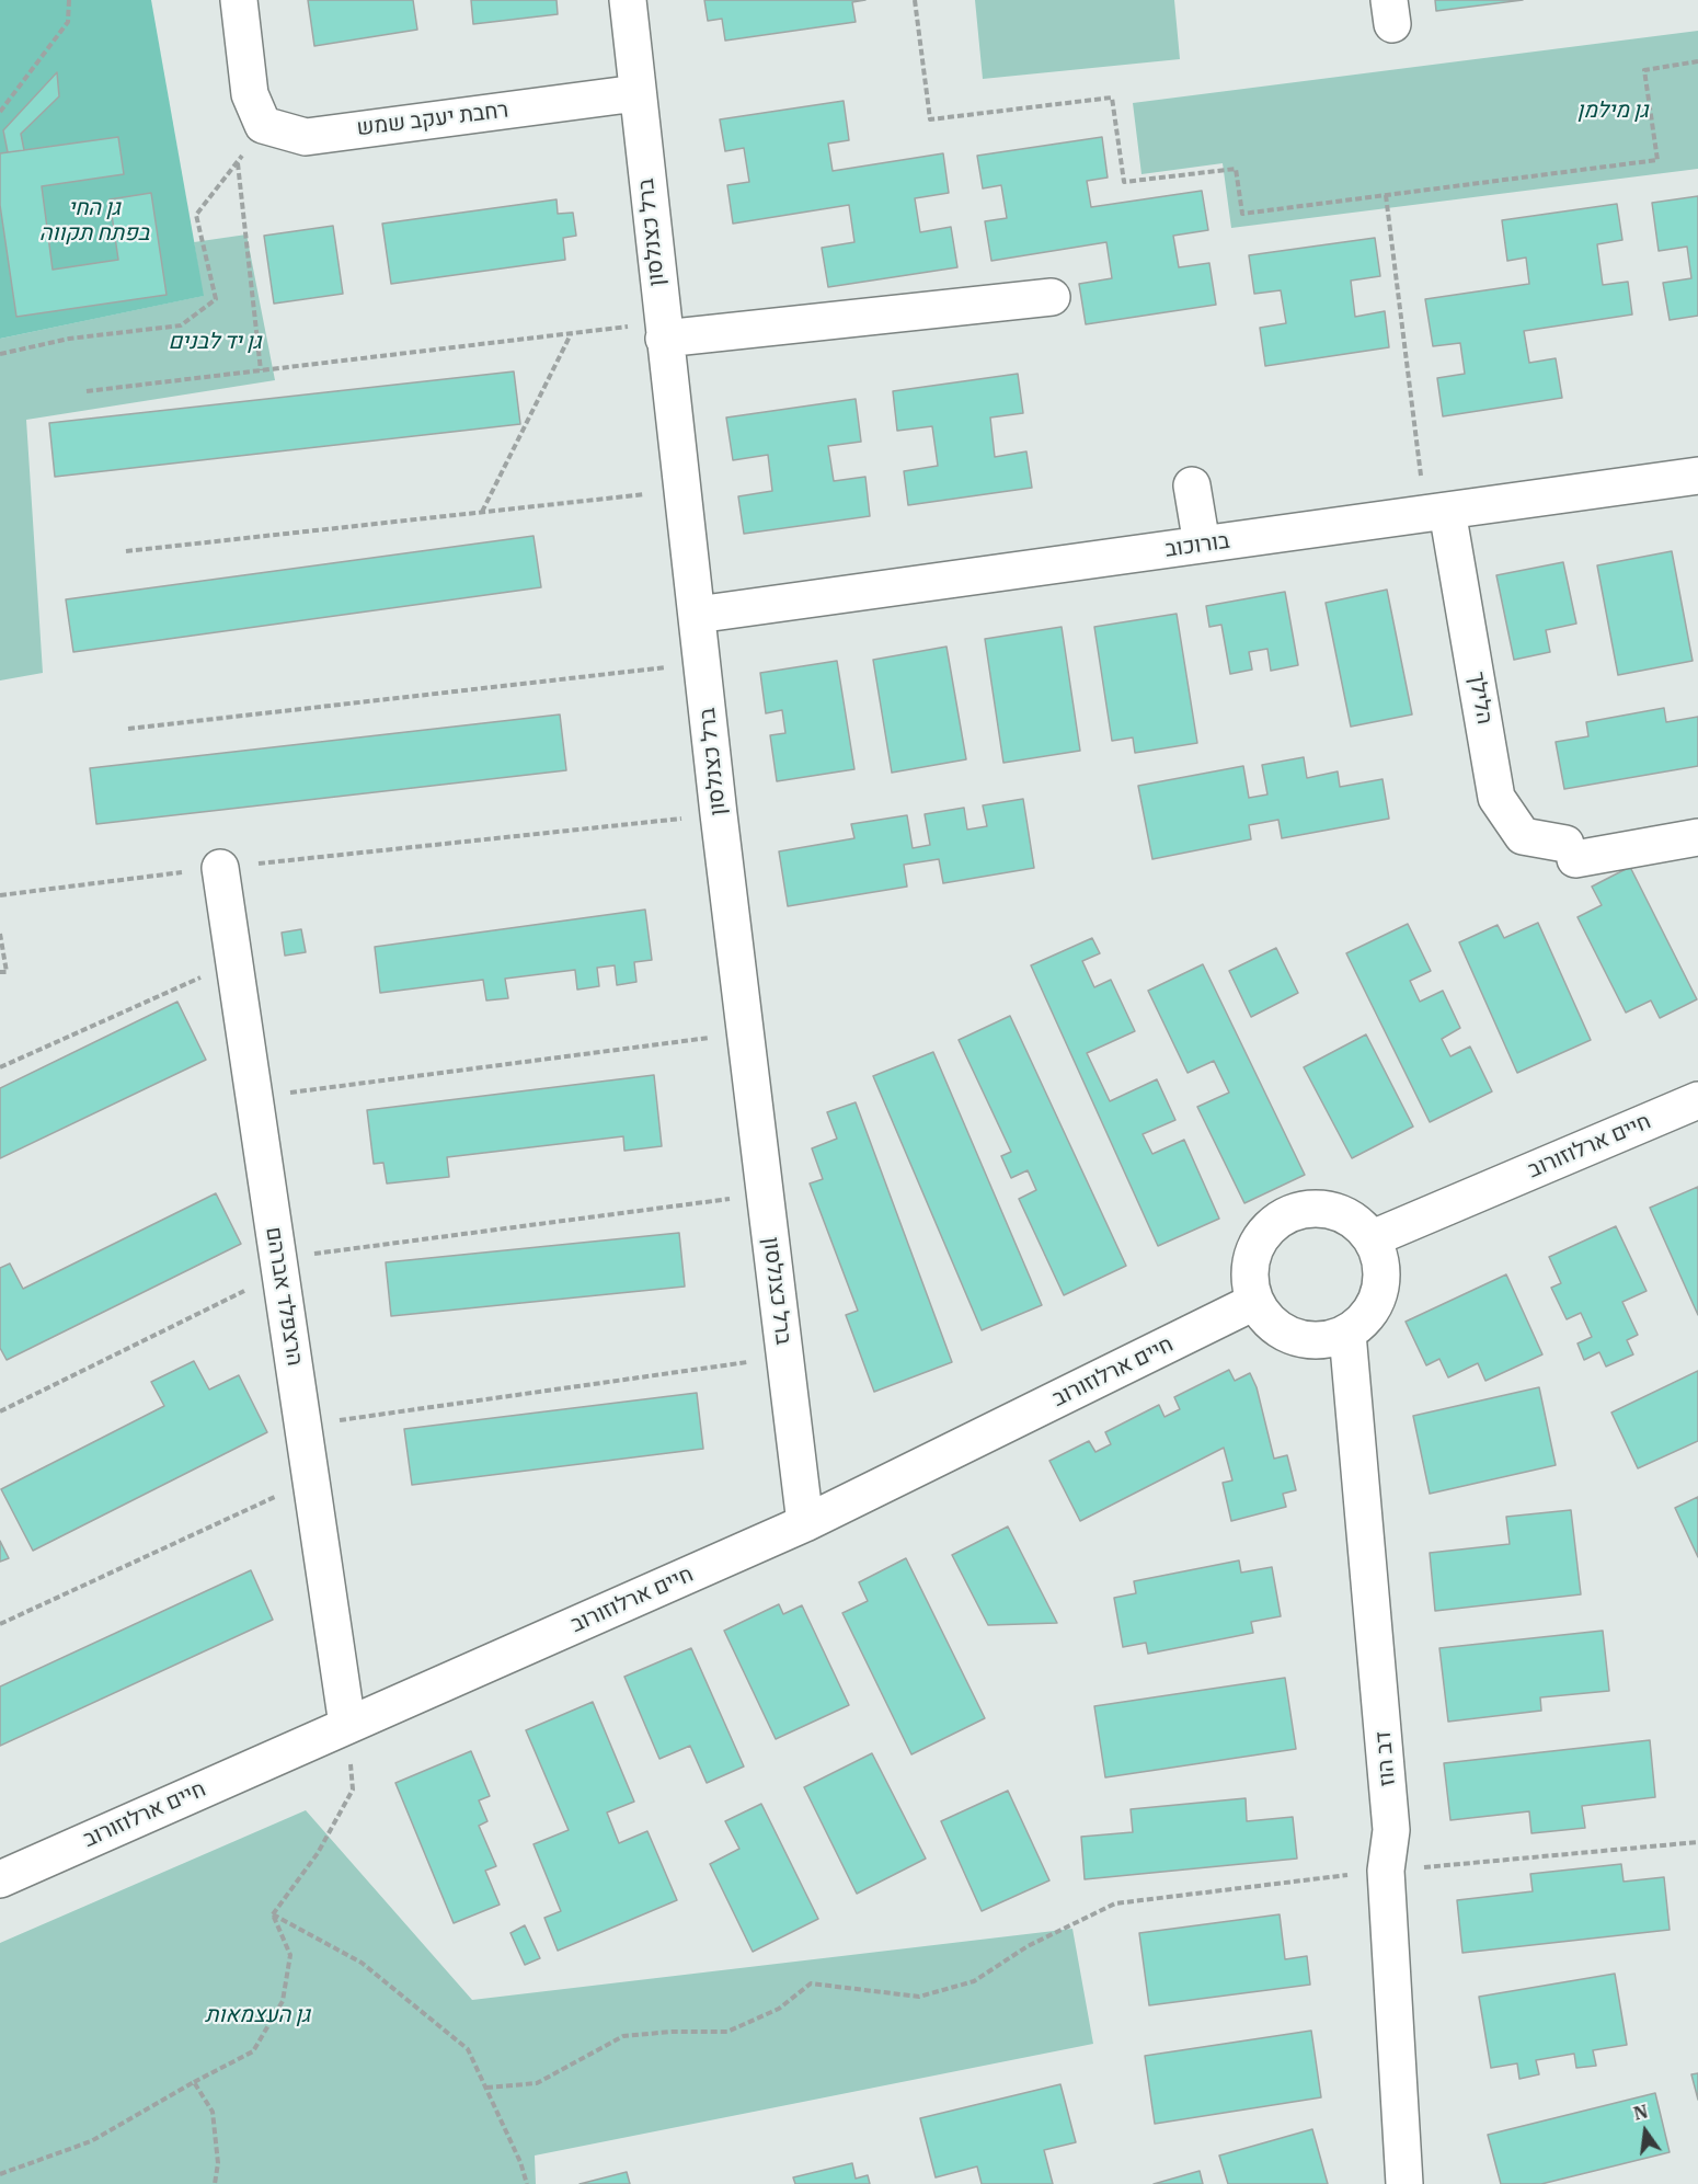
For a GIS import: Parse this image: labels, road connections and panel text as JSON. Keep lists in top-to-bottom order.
{
  "streets": {
    "street": [
      "רחבת יעקב שמש",
      "ברל כצנלסון",
      "בורוכוב",
      "הלילך",
      "חיים ארלוזורוב",
      "הרצפלד אברהם",
      "דב הוז"
    ]
  },
  "crossings": [
    ["רחבת יעקב שמש", "ברל כצנלסון"],
    ["ברל כצנלסון", "בורוכוב"],
    ["ברל כצנלסון", "חיים ארלוזורוב"],
    ["בורוכוב", "הלילך"],
    ["חיים ארלוזורוב", "הרצפלד אברהם"],
    ["חיים ארלוזורוב", "דב הוז"]
  ],
  "parks": [
    "גן מילמן",
    "גן החי בפתח תקווה",
    "גן יד לבנים",
    "גן העצמאות"
  ],
  "north": "top"
}
